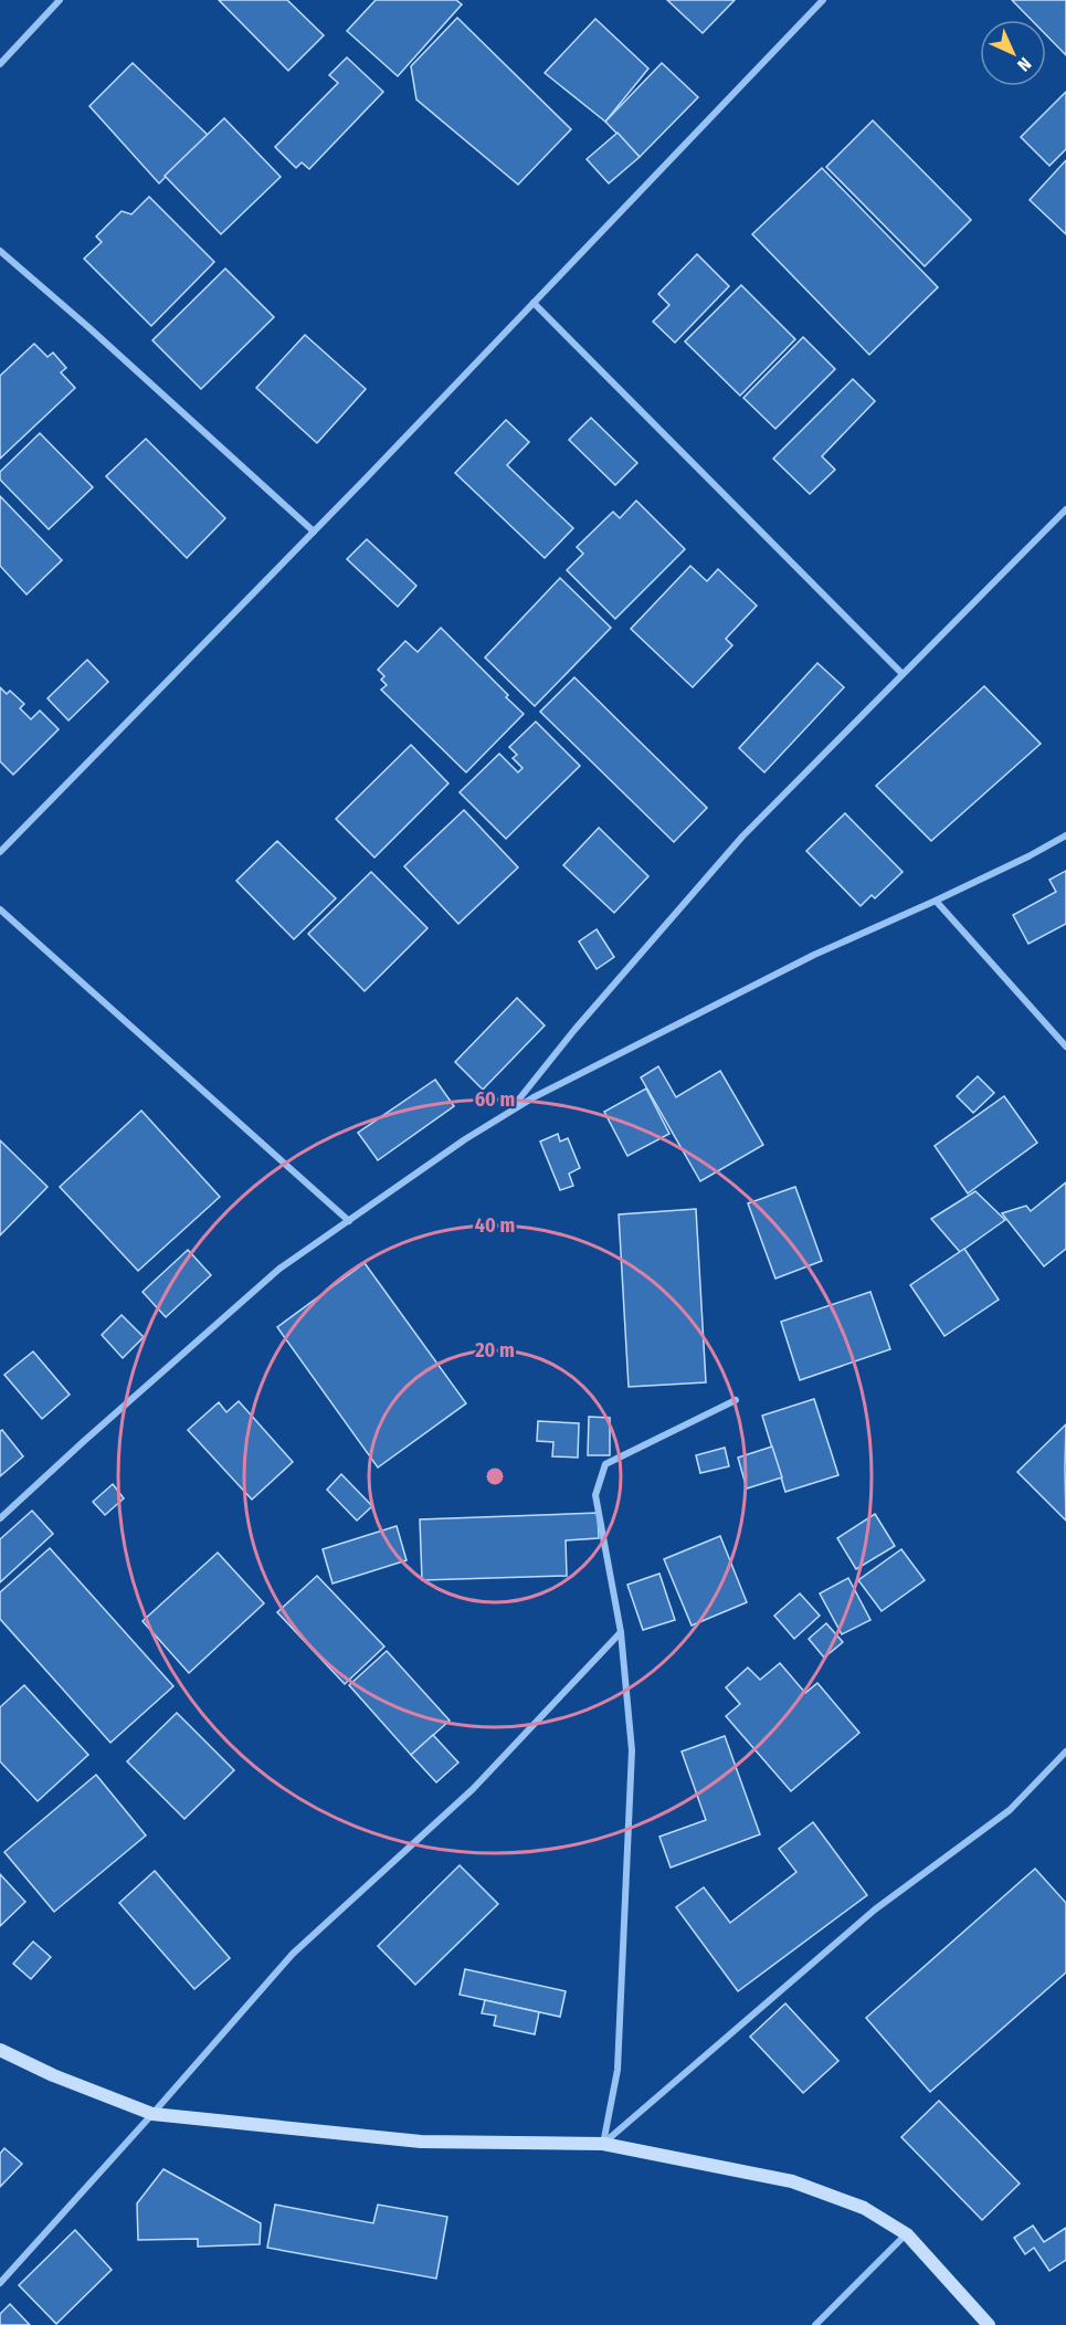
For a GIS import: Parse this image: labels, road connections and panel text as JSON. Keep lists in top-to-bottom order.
{
  "north": "bottom right",
  "rings": ["60 m", "40 m", "20 m"]
}
